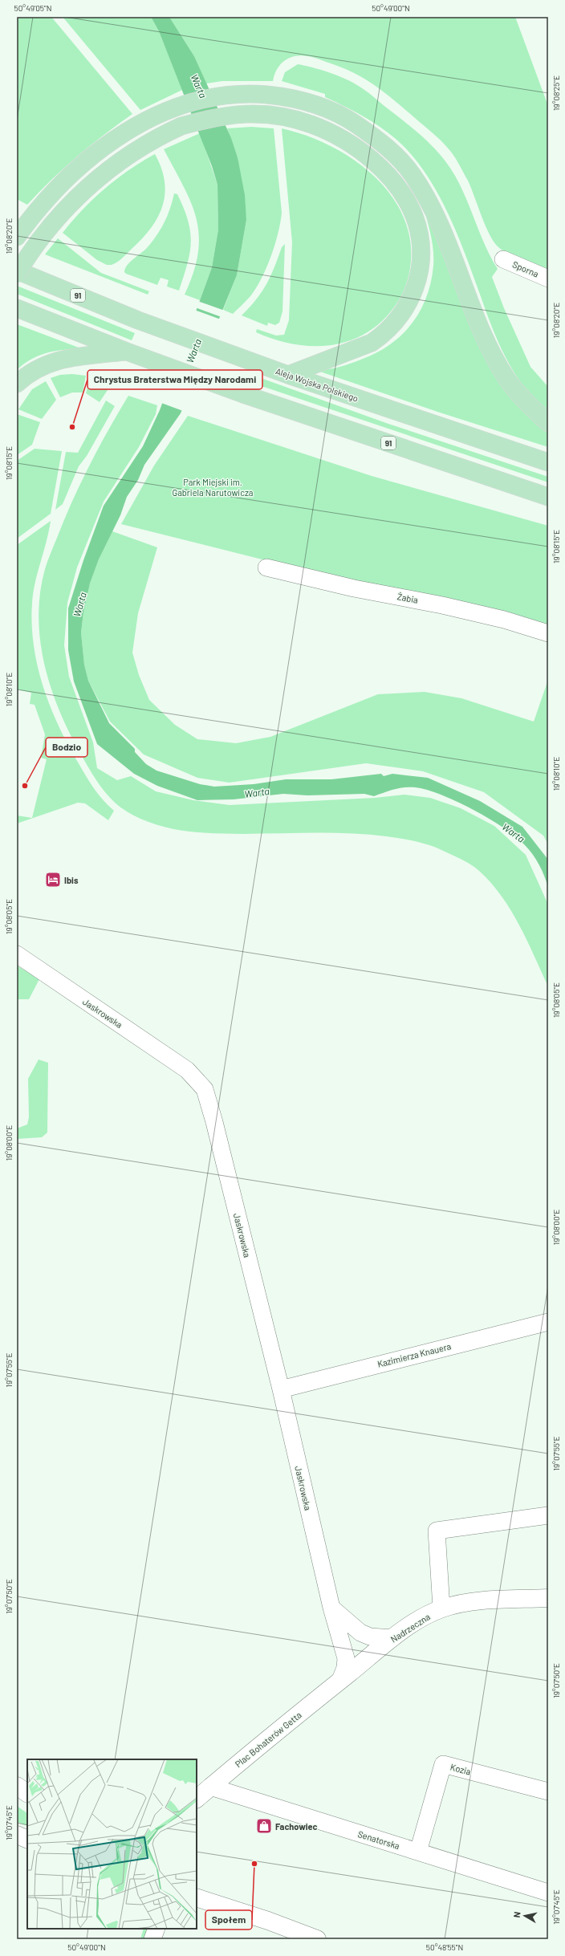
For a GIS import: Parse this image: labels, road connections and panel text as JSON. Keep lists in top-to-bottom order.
{
  "streets": {
    "main road": ["91", "Aleja Wojska Polskiego"],
    "street": [
      "Sporna",
      "Żabia",
      "Jaskrowska",
      "Kazimierza Knauera",
      "Nadrzeczna",
      "Plac Bohaterów Getta",
      "Kozia",
      "Senatorska"
    ]
  },
  "crossings": [
    ["Jaskrowska", "Kazimierza Knauera"],
    ["Jaskrowska", "Nadrzeczna"],
    ["Jaskrowska", "Plac Bohaterów Getta"],
    ["Nadrzeczna", "Plac Bohaterów Getta"],
    ["Plac Bohaterów Getta", "Senatorska"],
    ["Kozia", "Senatorska"]
  ],
  "water": ["Warta"],
  "parks": ["Park Miejski im. Gabriela Narutowicza"],
  "places": {
    "other": ["Chrystus Braterstwa Między Narodami", "Bodzio", "Społem"],
    "hotel": ["Ibis"],
    "shop": ["Fachowiec"]
  },
  "north": "left",
  "coordinates": [
    "50°49'05\"N",
    "50°49'00\"N",
    "19°08'25\"E",
    "19°08'20\"E",
    "19°08'15\"E",
    "19°08'10\"E",
    "19°08'05\"E",
    "19°08'00\"E",
    "19°07'55\"E",
    "19°07'50\"E",
    "19°07'45\"E",
    "50°48'55\"N"
  ]
}
